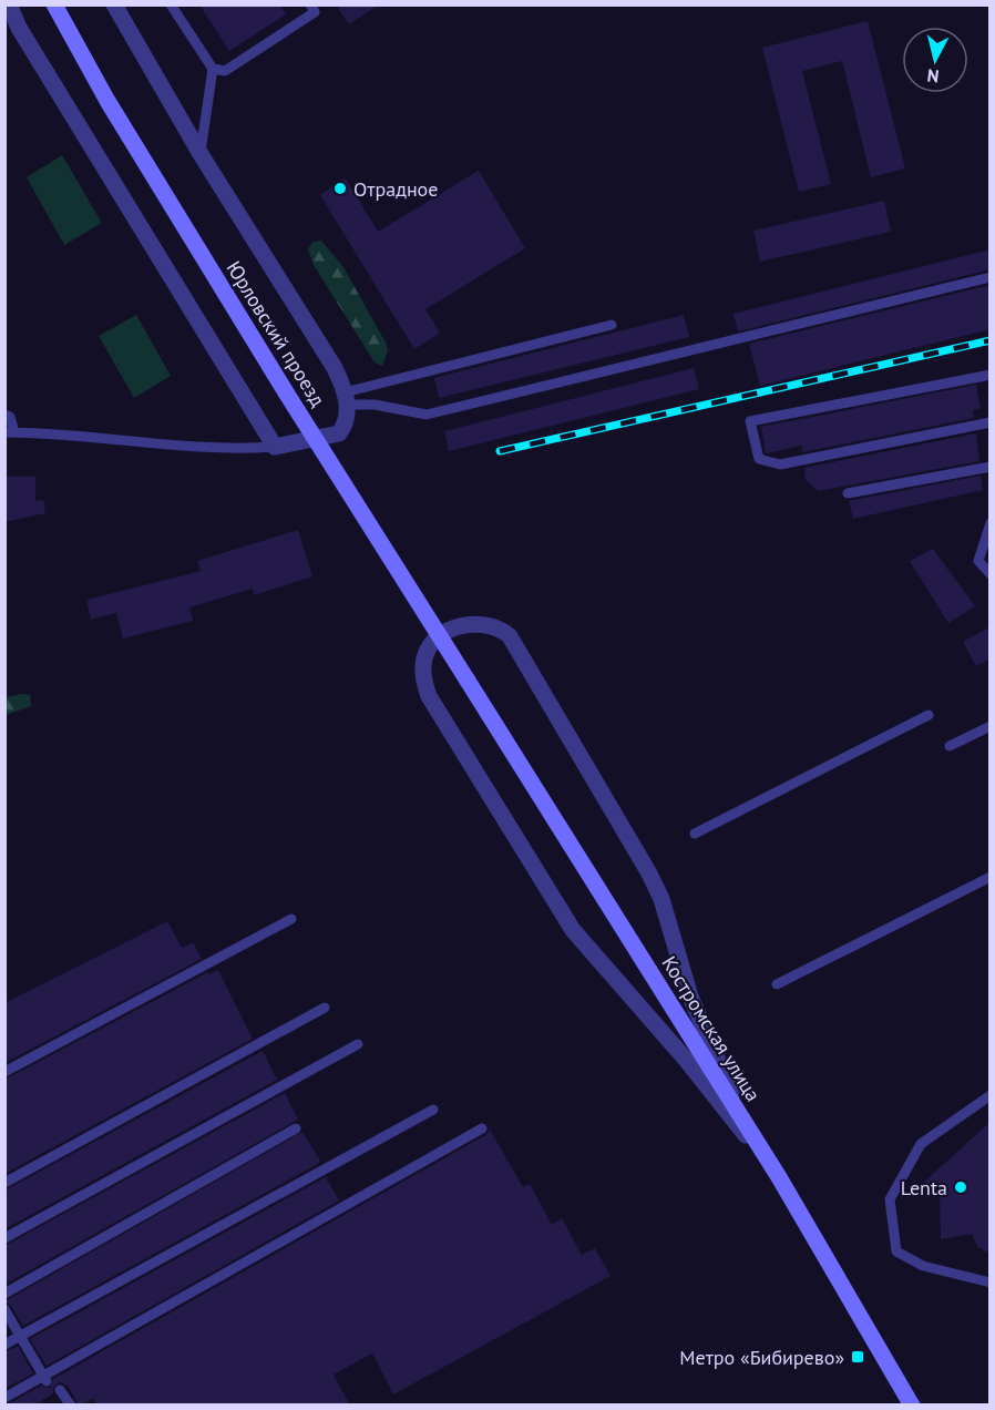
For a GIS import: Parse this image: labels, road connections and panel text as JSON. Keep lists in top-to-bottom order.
{
  "streets": {
    "main road": ["Юрловский проезд", "Костромская улица"]
  },
  "crossings": [
    ["Юрловский проезд", "Костромская улица"]
  ],
  "places": {
    "other": ["Отрадное", "Lenta"],
    "transit": ["Метро «Бибирево»"]
  },
  "north": "bottom"
}
